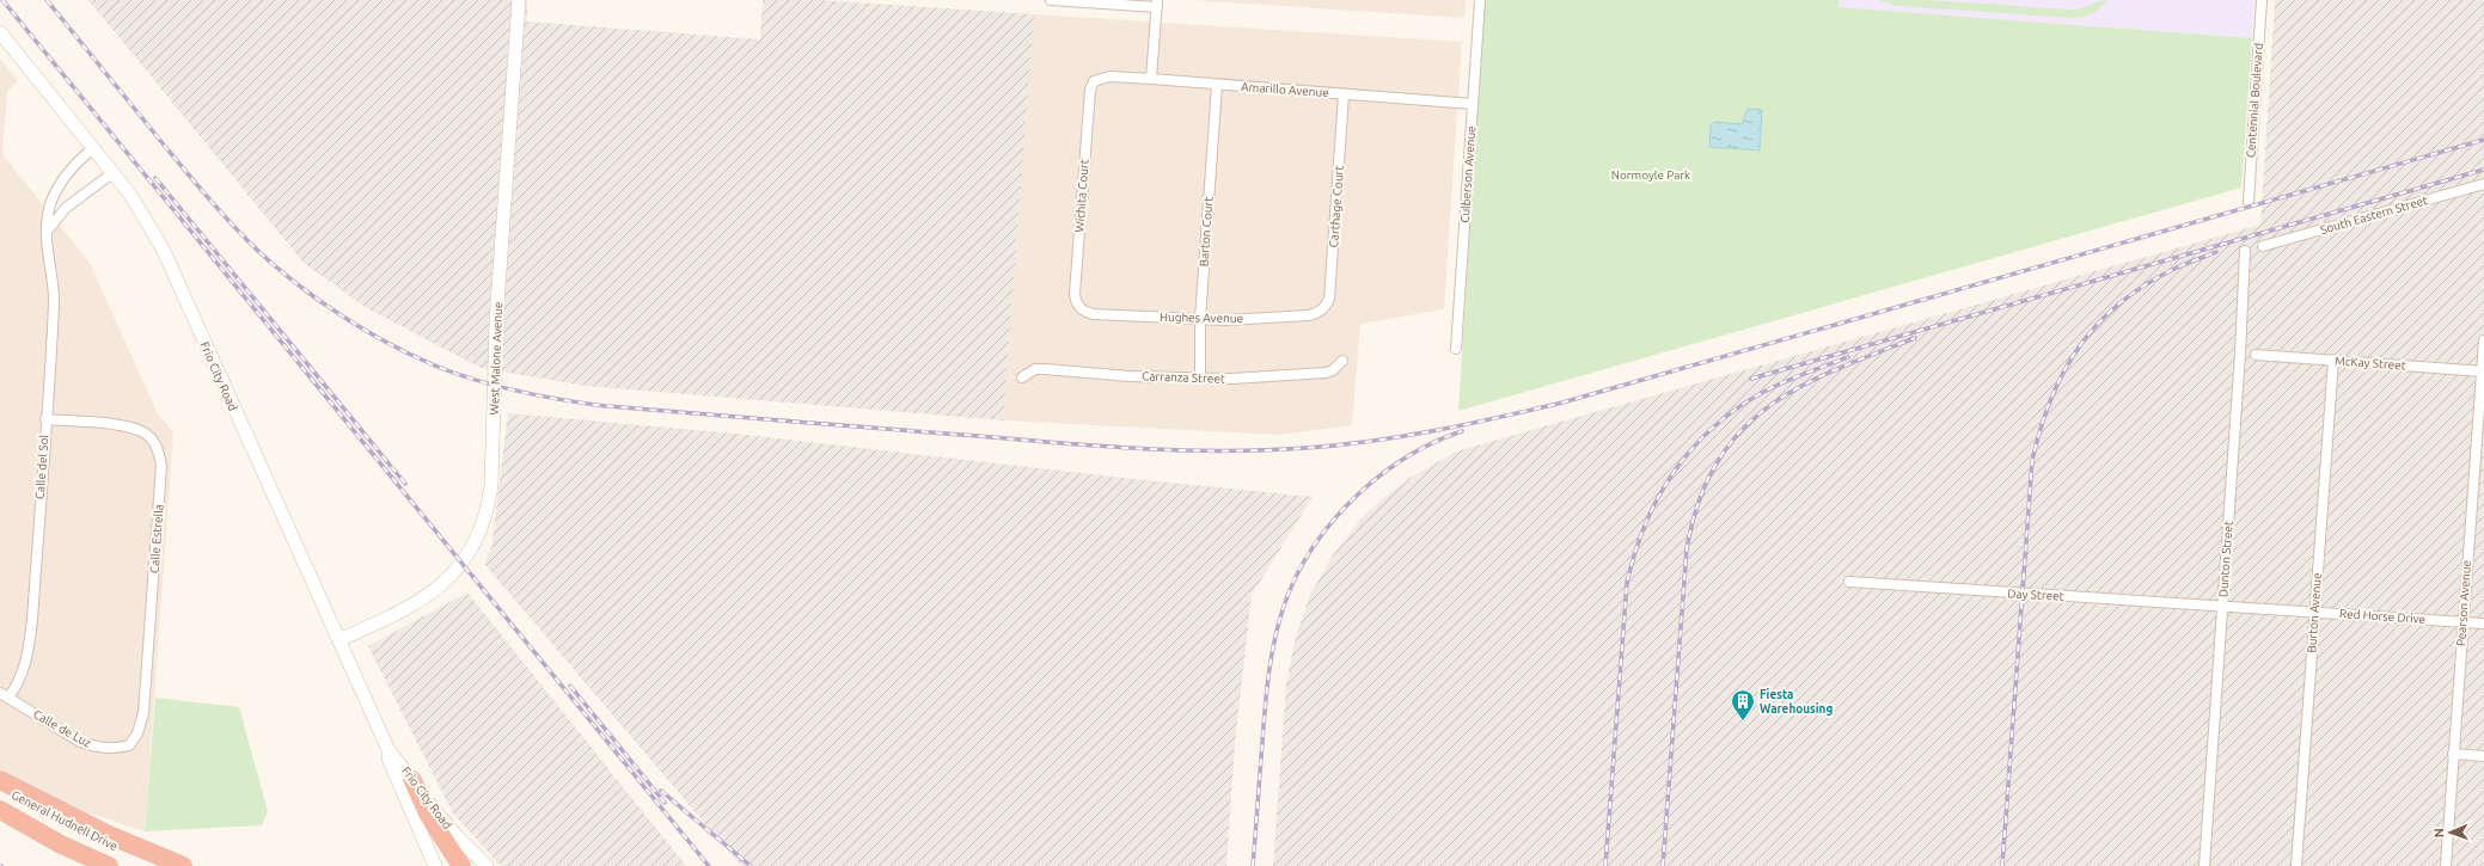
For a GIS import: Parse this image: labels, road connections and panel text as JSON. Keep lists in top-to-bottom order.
{
  "streets": {
    "highway": ["General Hudnell Drive"],
    "main road": ["West Malone Avenue", "Frio City Road"],
    "street": [
      "Amarillo Avenue",
      "Centennial Boulevard",
      "Culberson Avenue",
      "Wichita Court",
      "Carthage Court",
      "South Eastern Street",
      "Barton Court",
      "Hughes Avenue",
      "McKay Street",
      "Carranza Street",
      "Calle del Sol",
      "Calle Estrella",
      "Dunton Street",
      "Day Street",
      "Pearson Avenue",
      "Burton Avenue",
      "Red Horse Drive",
      "Calle de Luz"
    ]
  },
  "crossings": [
    ["Amarillo Avenue", "Culberson Avenue"],
    ["Amarillo Avenue", "Wichita Court"],
    ["Amarillo Avenue", "Carthage Court"],
    ["Amarillo Avenue", "Barton Court"],
    ["Wichita Court", "Hughes Avenue"],
    ["Carthage Court", "Hughes Avenue"],
    ["Barton Court", "Hughes Avenue"],
    ["Barton Court", "Carranza Street"],
    ["West Malone Avenue", "Frio City Road"],
    ["McKay Street", "Pearson Avenue"],
    ["McKay Street", "Burton Avenue"],
    ["Frio City Road", "Calle del Sol"],
    ["Calle del Sol", "Calle Estrella"],
    ["Calle del Sol", "Calle de Luz"],
    ["Calle Estrella", "Calle de Luz"],
    ["Dunton Street", "Day Street"],
    ["Dunton Street", "Red Horse Drive"],
    ["Day Street", "Red Horse Drive"],
    ["Pearson Avenue", "Red Horse Drive"],
    ["Burton Avenue", "Red Horse Drive"]
  ],
  "parks": ["Normoyle Park"],
  "places": {
    "building": ["Fiesta Warehousing"]
  },
  "north": "left"
}
